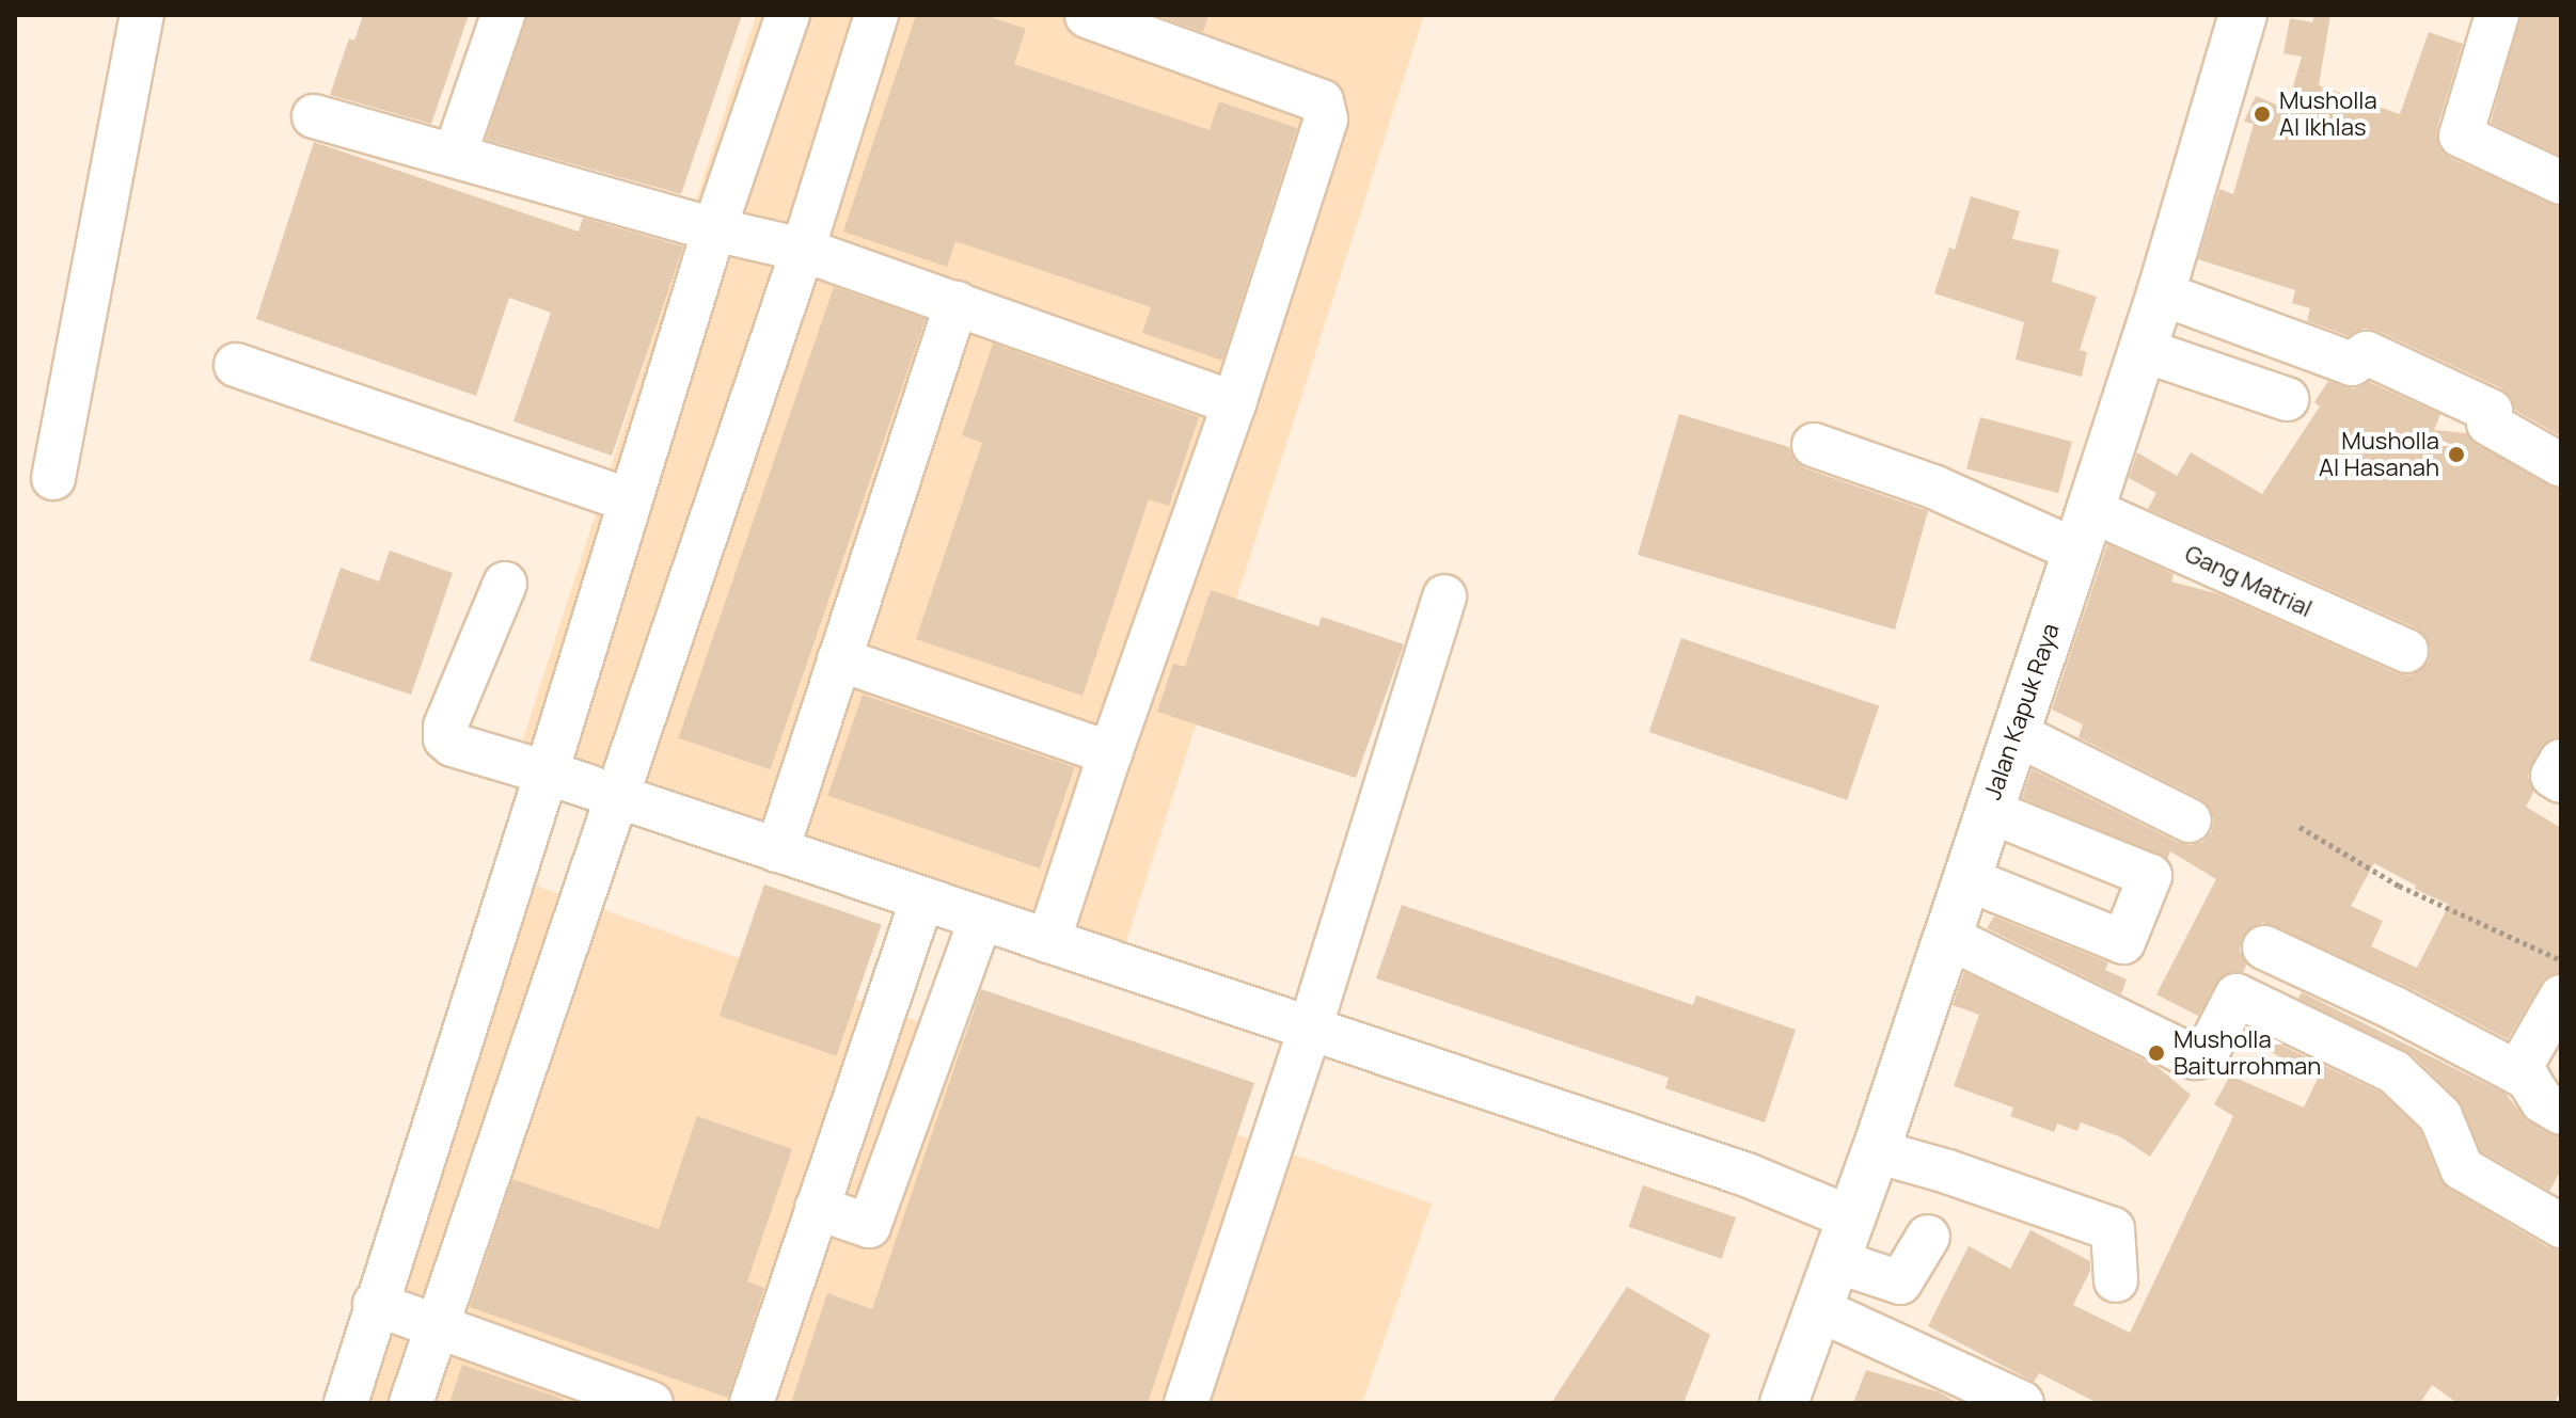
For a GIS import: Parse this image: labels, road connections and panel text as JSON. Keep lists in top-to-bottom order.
{
  "streets": {
    "main road": ["Jalan Kapuk Raya"],
    "street": ["Gang Matrial"]
  },
  "crossings": [
    ["Gang Matrial", "Jalan Kapuk Raya"]
  ],
  "places": ["Musholla Al Ikhlas", "Musholla Al Hasanah", "Musholla Baiturrohman"]
}
